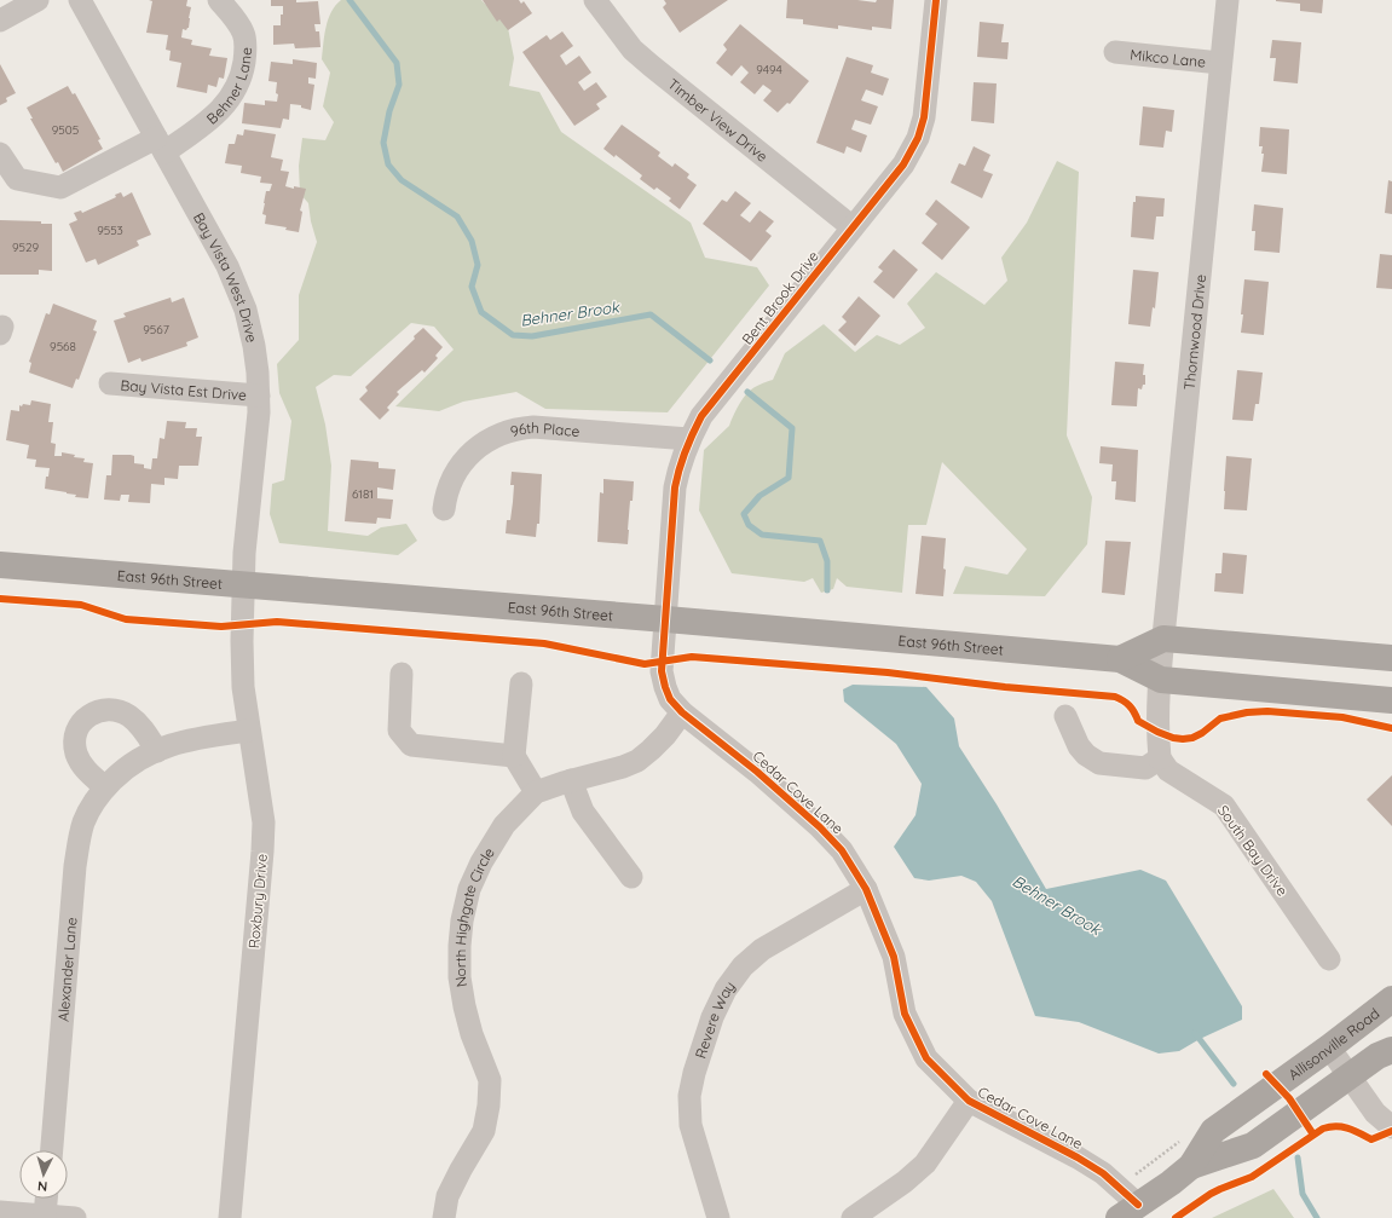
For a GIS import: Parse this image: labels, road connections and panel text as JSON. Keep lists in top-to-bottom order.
{
  "streets": {
    "main road": ["East 96th Street", "Allisonville Road"],
    "street": [
      "Mikco Lane",
      "Behner Lane",
      "Timber View Drive",
      "Bay Vista West Drive",
      "Bent Brook Drive",
      "Thornwood Drive",
      "Bay Vista Est Drive",
      "96th Place",
      "Cedar Cove Lane",
      "South Bay Drive",
      "Roxbury Drive",
      "North Highgate Circle",
      "Alexander Lane",
      "Revere Way"
    ]
  },
  "crossings": [
    ["Mikco Lane", "Thornwood Drive"],
    ["Behner Lane", "Bay Vista West Drive"],
    ["Timber View Drive", "Bent Brook Drive"],
    ["Bay Vista West Drive", "Bay Vista Est Drive"],
    ["Bay Vista West Drive", "East 96th Street"],
    ["Bay Vista West Drive", "Roxbury Drive"],
    ["Bent Brook Drive", "96th Place"],
    ["Bent Brook Drive", "East 96th Street"],
    ["Bent Brook Drive", "Cedar Cove Lane"],
    ["Thornwood Drive", "East 96th Street"],
    ["East 96th Street", "Cedar Cove Lane"],
    ["East 96th Street", "Roxbury Drive"],
    ["Cedar Cove Lane", "North Highgate Circle"],
    ["Cedar Cove Lane", "Revere Way"],
    ["Cedar Cove Lane", "Allisonville Road"],
    ["Roxbury Drive", "Alexander Lane"]
  ],
  "water": ["Behner Brook"],
  "house_numbers": [
    "9494",
    "9505",
    "9553",
    "9529",
    "9567",
    "9568",
    "6181"
  ],
  "north": "bottom"
}
